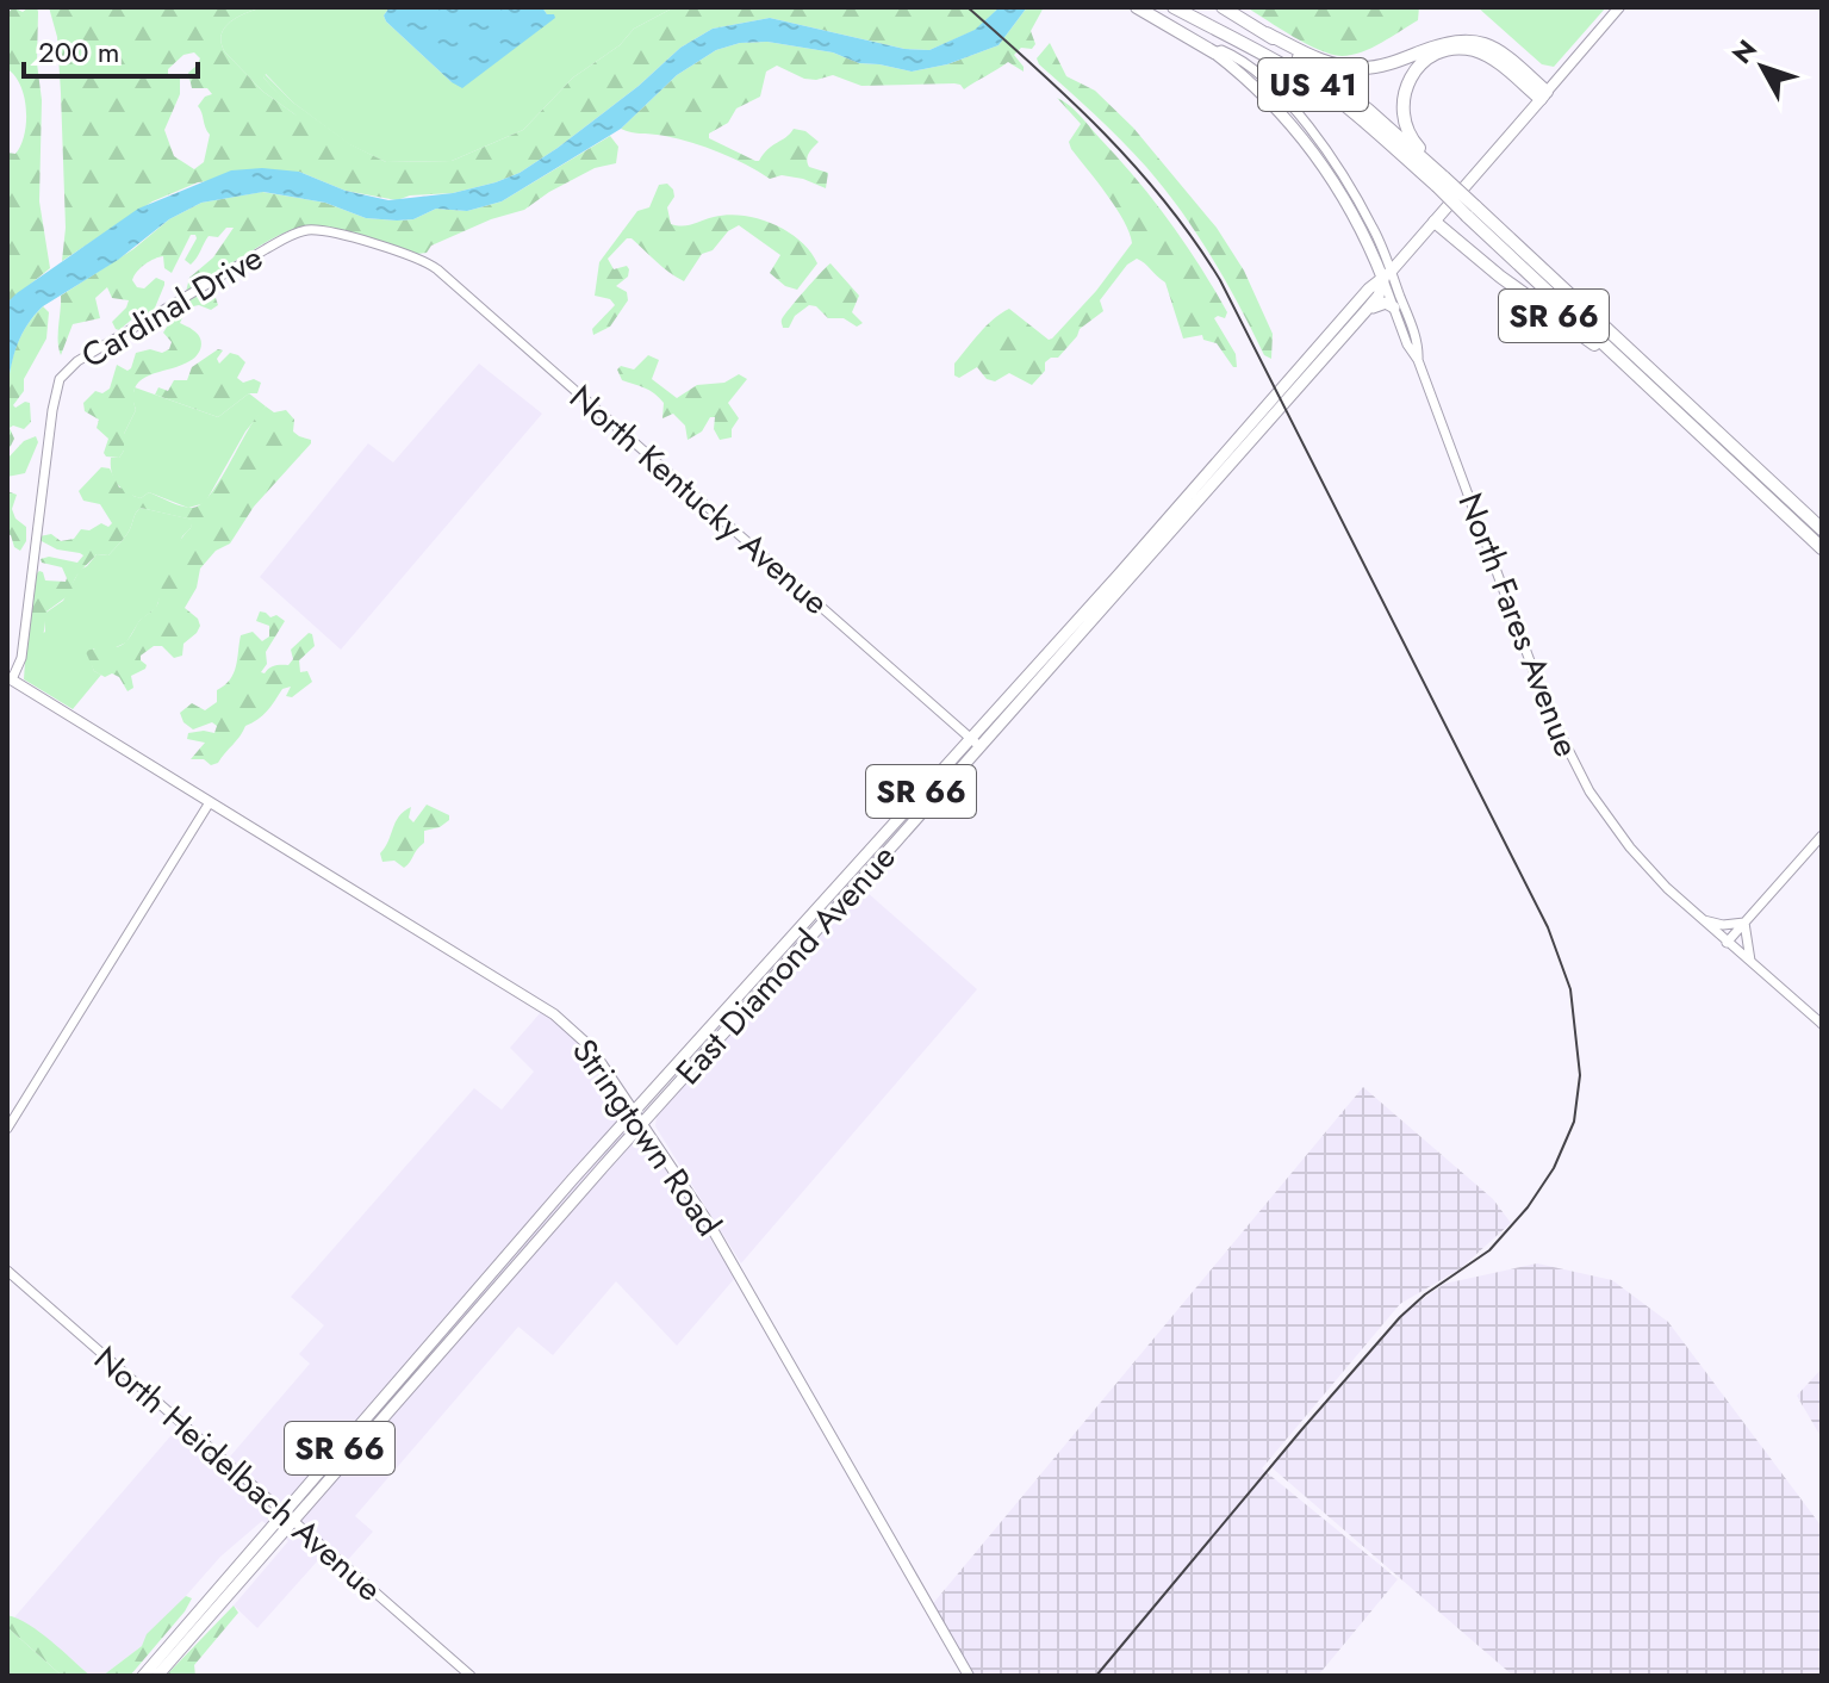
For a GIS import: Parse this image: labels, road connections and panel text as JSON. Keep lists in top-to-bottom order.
{
  "streets": {
    "highway": ["US 41", "SR 66"],
    "main road": ["North Fares Avenue", "East Diamond Avenue", "Stringtown Road"],
    "street": ["Cardinal Drive", "North Kentucky Avenue", "North Heidelbach Avenue"]
  },
  "crossings": [
    ["US 41", "SR 66"],
    ["Cardinal Drive", "North Kentucky Avenue"],
    ["Cardinal Drive", "Stringtown Road"],
    ["SR 66", "East Diamond Avenue"],
    ["North Kentucky Avenue", "East Diamond Avenue"],
    ["North Fares Avenue", "East Diamond Avenue"],
    ["East Diamond Avenue", "Stringtown Road"],
    ["East Diamond Avenue", "North Heidelbach Avenue"]
  ],
  "scale_bar": "200 m",
  "north": "top left"
}
